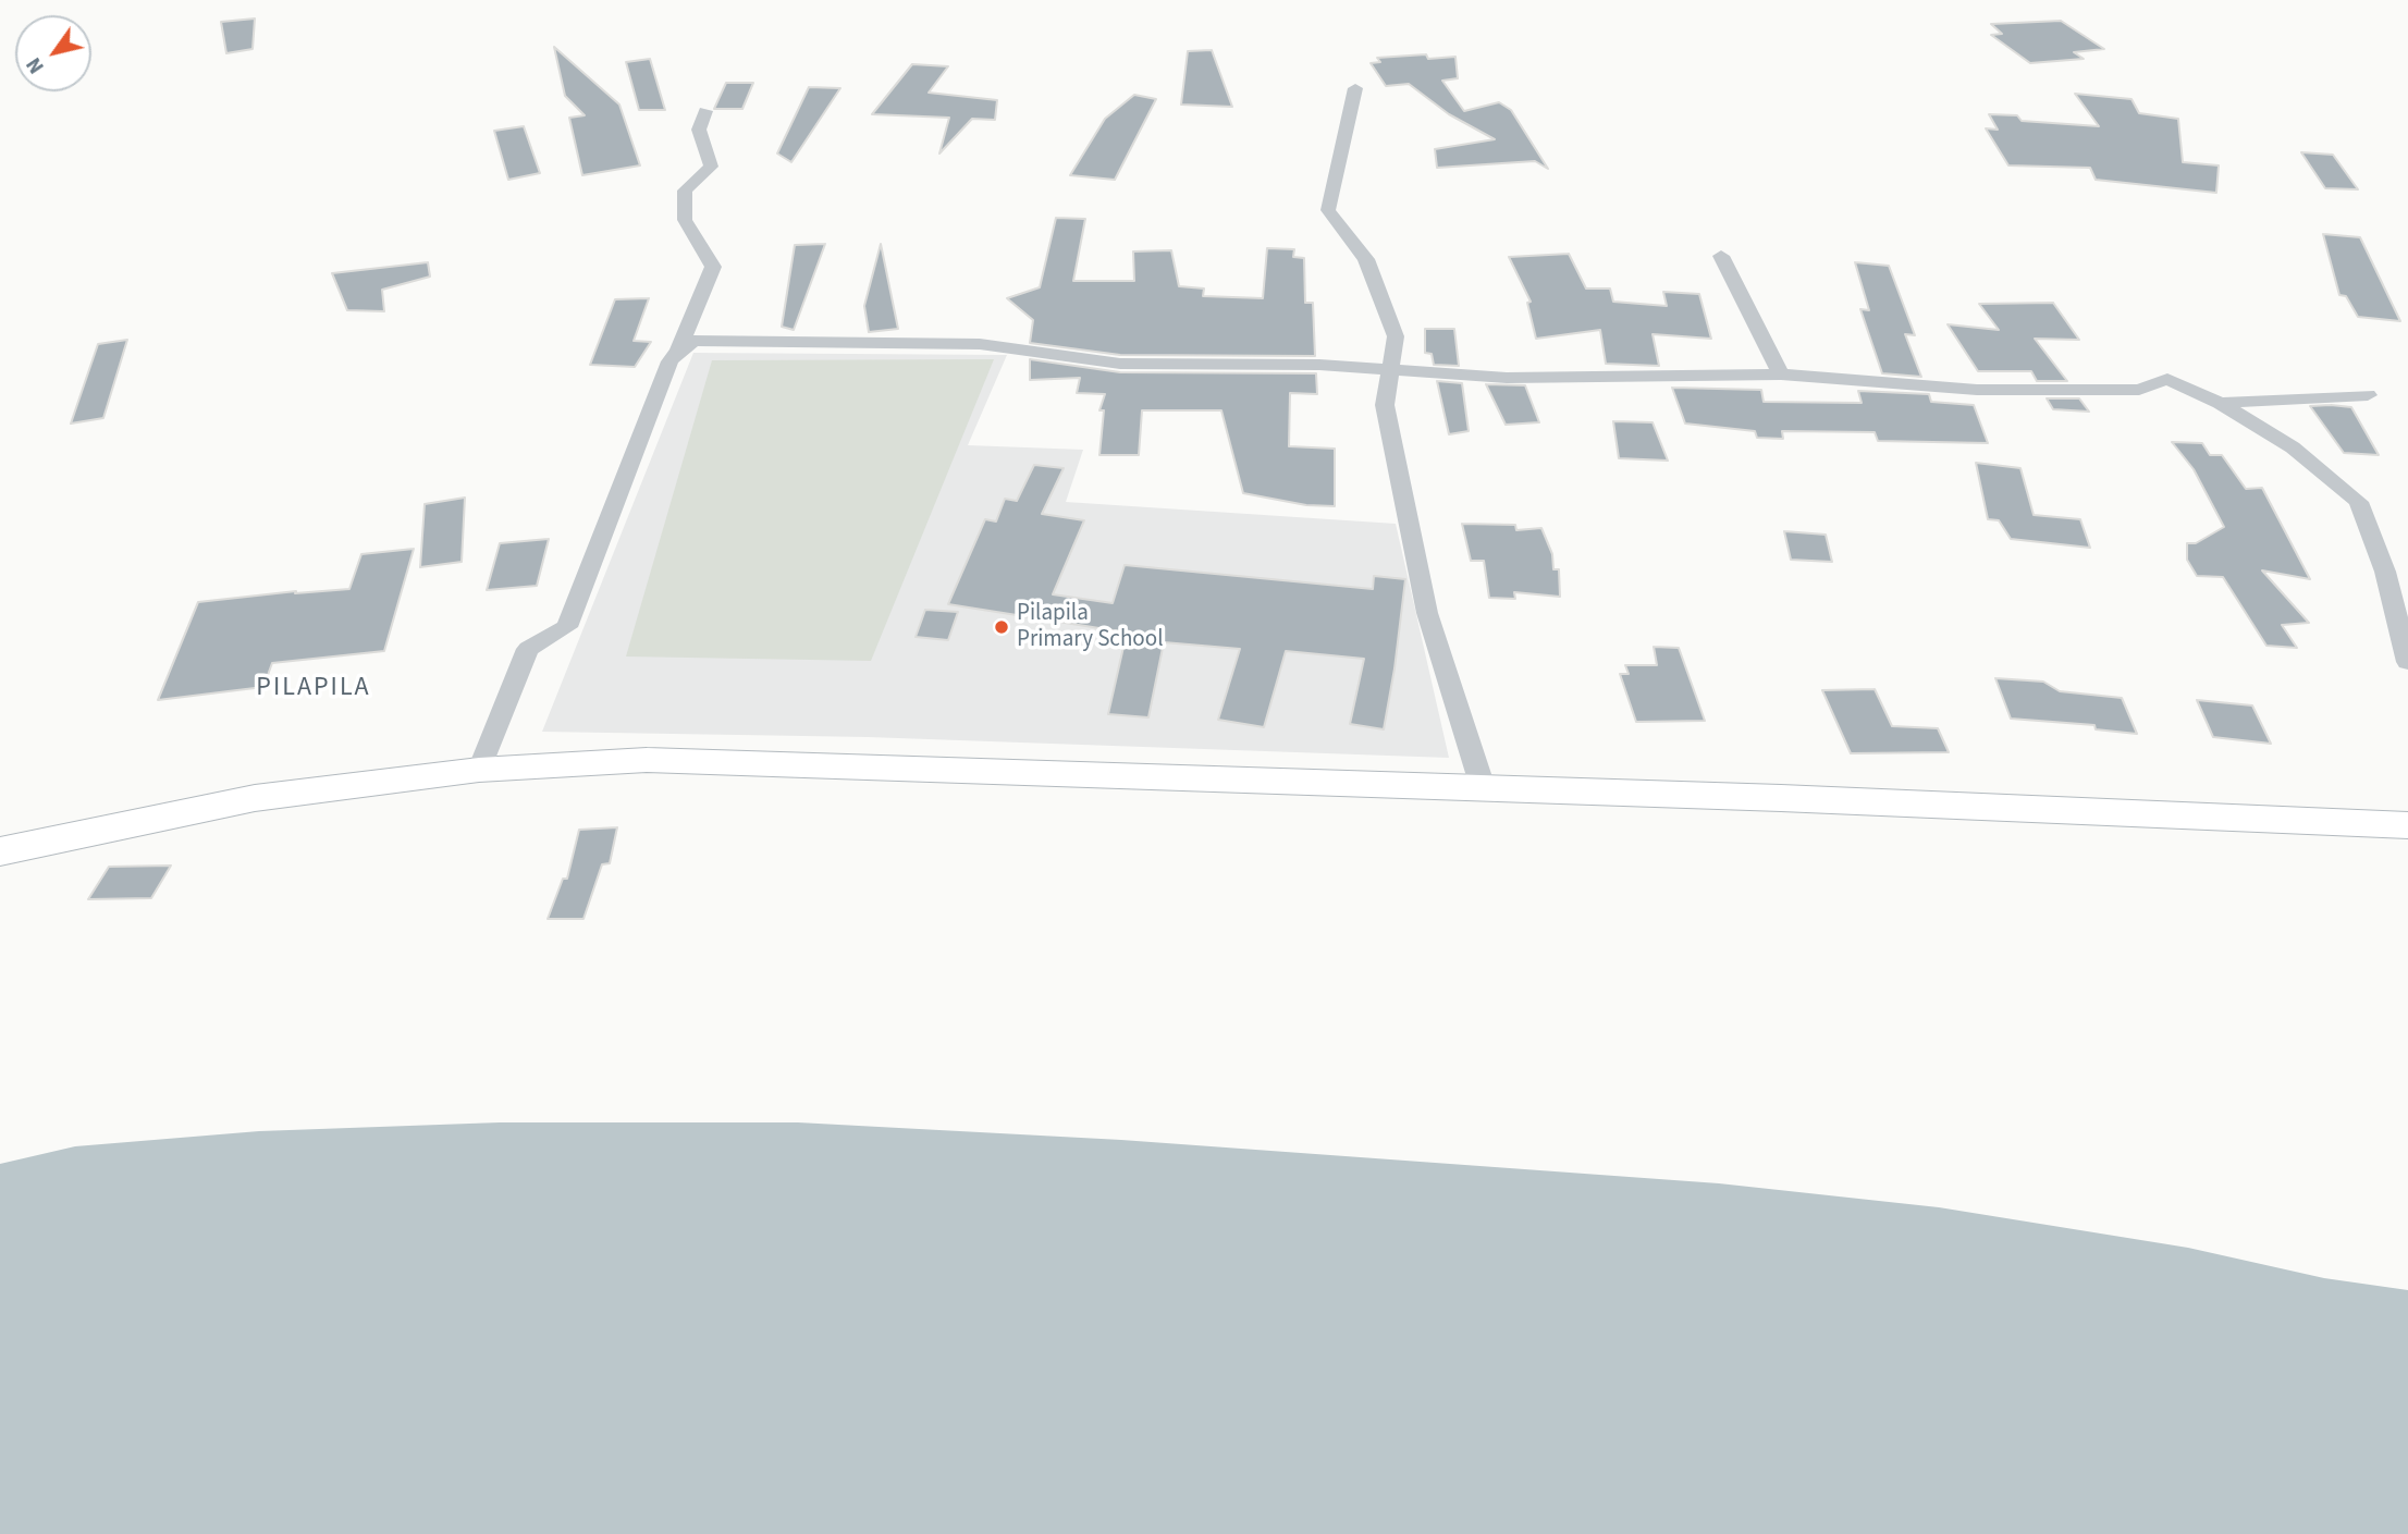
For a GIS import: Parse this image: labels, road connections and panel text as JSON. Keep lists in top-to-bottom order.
{
  "districts": ["PILAPILA"],
  "places": ["Pilapila Primary School"],
  "north": "bottom left"
}
